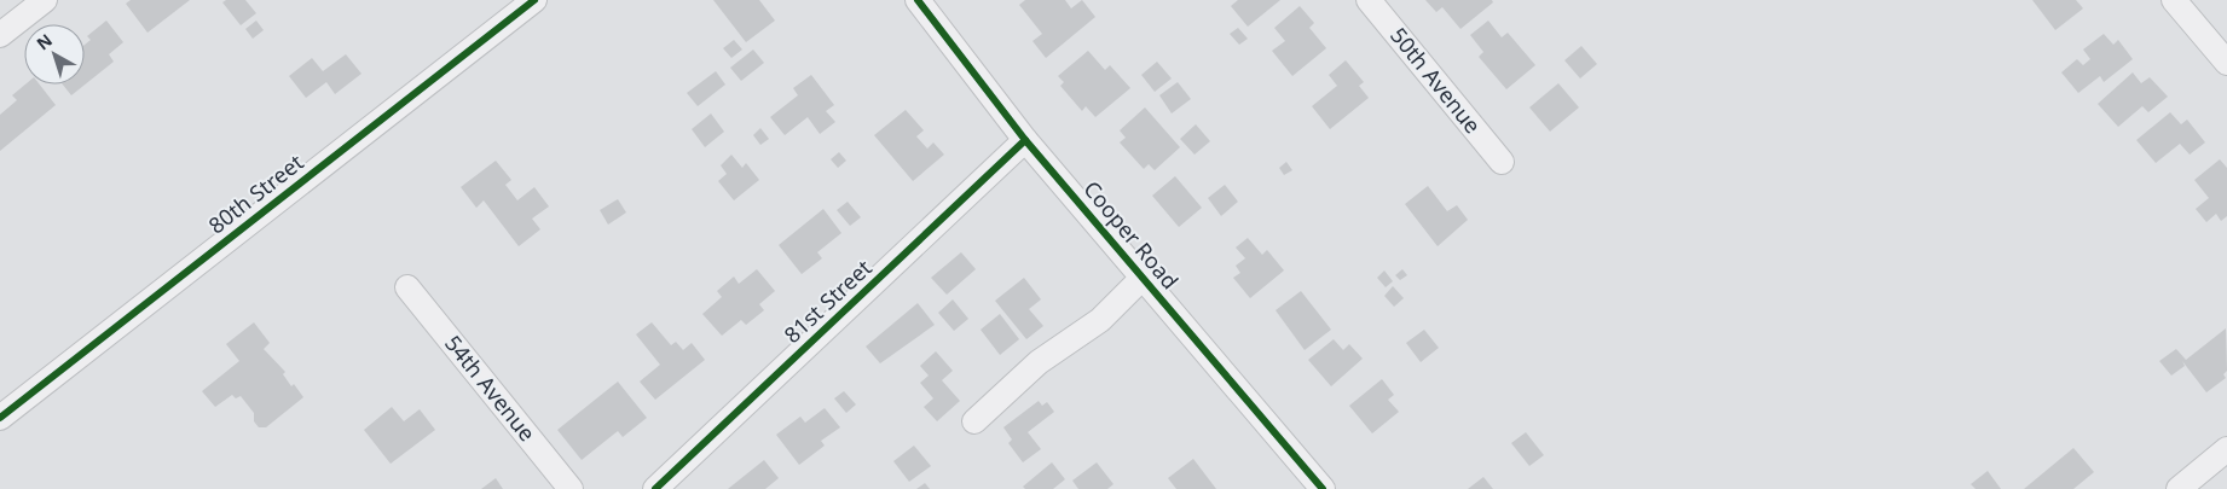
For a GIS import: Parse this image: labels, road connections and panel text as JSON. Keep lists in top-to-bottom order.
{
  "streets": {
    "street": [
      "50th Avenue",
      "80th Street",
      "Cooper Road",
      "81st Street",
      "54th Avenue"
    ]
  },
  "crossings": [
    ["Cooper Road", "81st Street"]
  ],
  "north": "top left"
}
